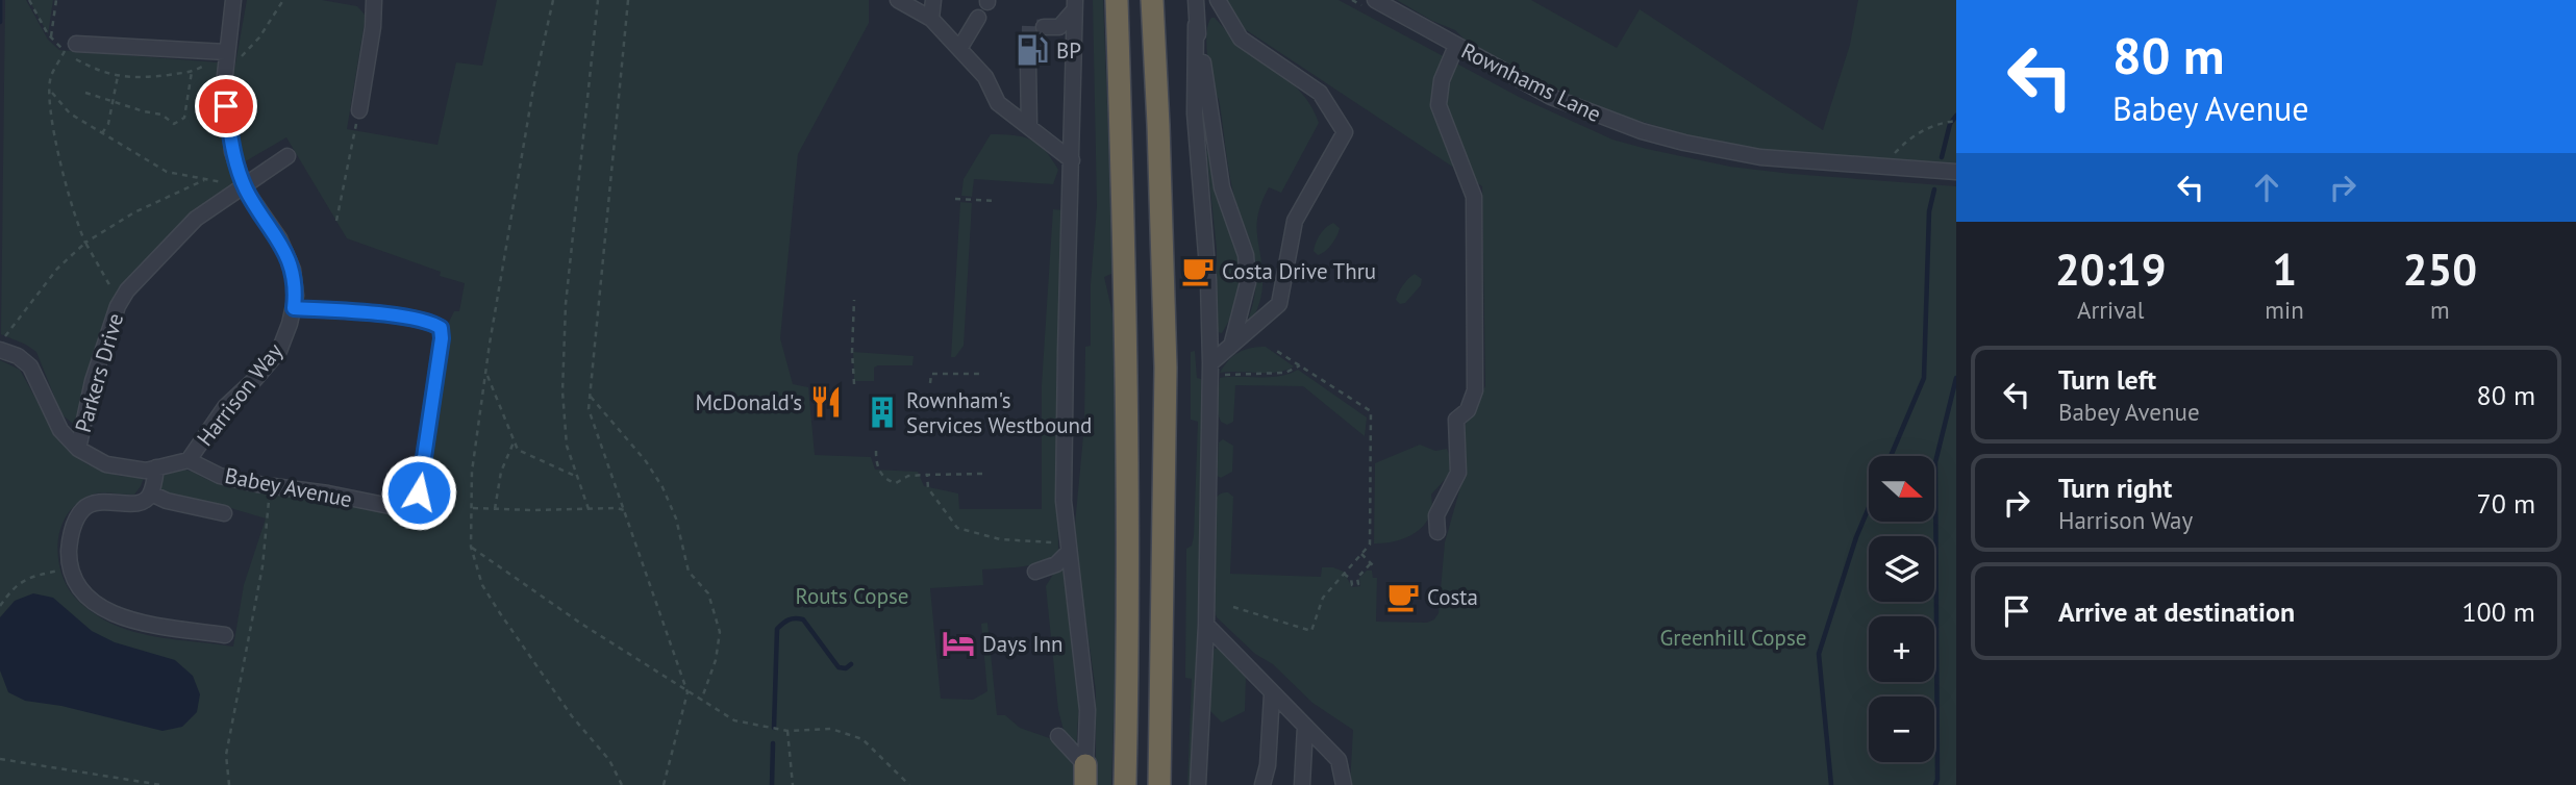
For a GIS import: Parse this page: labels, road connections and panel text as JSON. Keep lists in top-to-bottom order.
{
  "streets": {
    "street": [
      "Rownhams Lane",
      "Parkers Drive",
      "Harrison Way",
      "Babey Avenue"
    ]
  },
  "crossings": [
    ["Parkers Drive", "Harrison Way"],
    ["Harrison Way", "Babey Avenue"]
  ],
  "parks": ["Routs Copse", "Greenhill Copse"],
  "places": {
    "fuel station": ["BP"],
    "cafe": ["Costa Drive Thru", "Costa"],
    "restaurant": ["McDonald's"],
    "building": ["Rownham's Services Westbound"],
    "hotel": ["Days Inn"]
  },
  "north": "right",
  "page": {
    "turn": ["80 m", "Babey Avenue"],
    "eta": [
      "20:19",
      "Arrival",
      "1",
      "min",
      "250",
      "m"
    ],
    "list": [
      {
        "name": "Turn left",
        "note": "Babey Avenue",
        "value": "80 m"
      },
      {
        "name": "Turn right",
        "note": "Harrison Way",
        "value": "70 m"
      },
      {
        "name": "Arrive at destination",
        "value": "100 m"
      }
    ],
    "map_buttons": ["+", "−"]
  }
}
